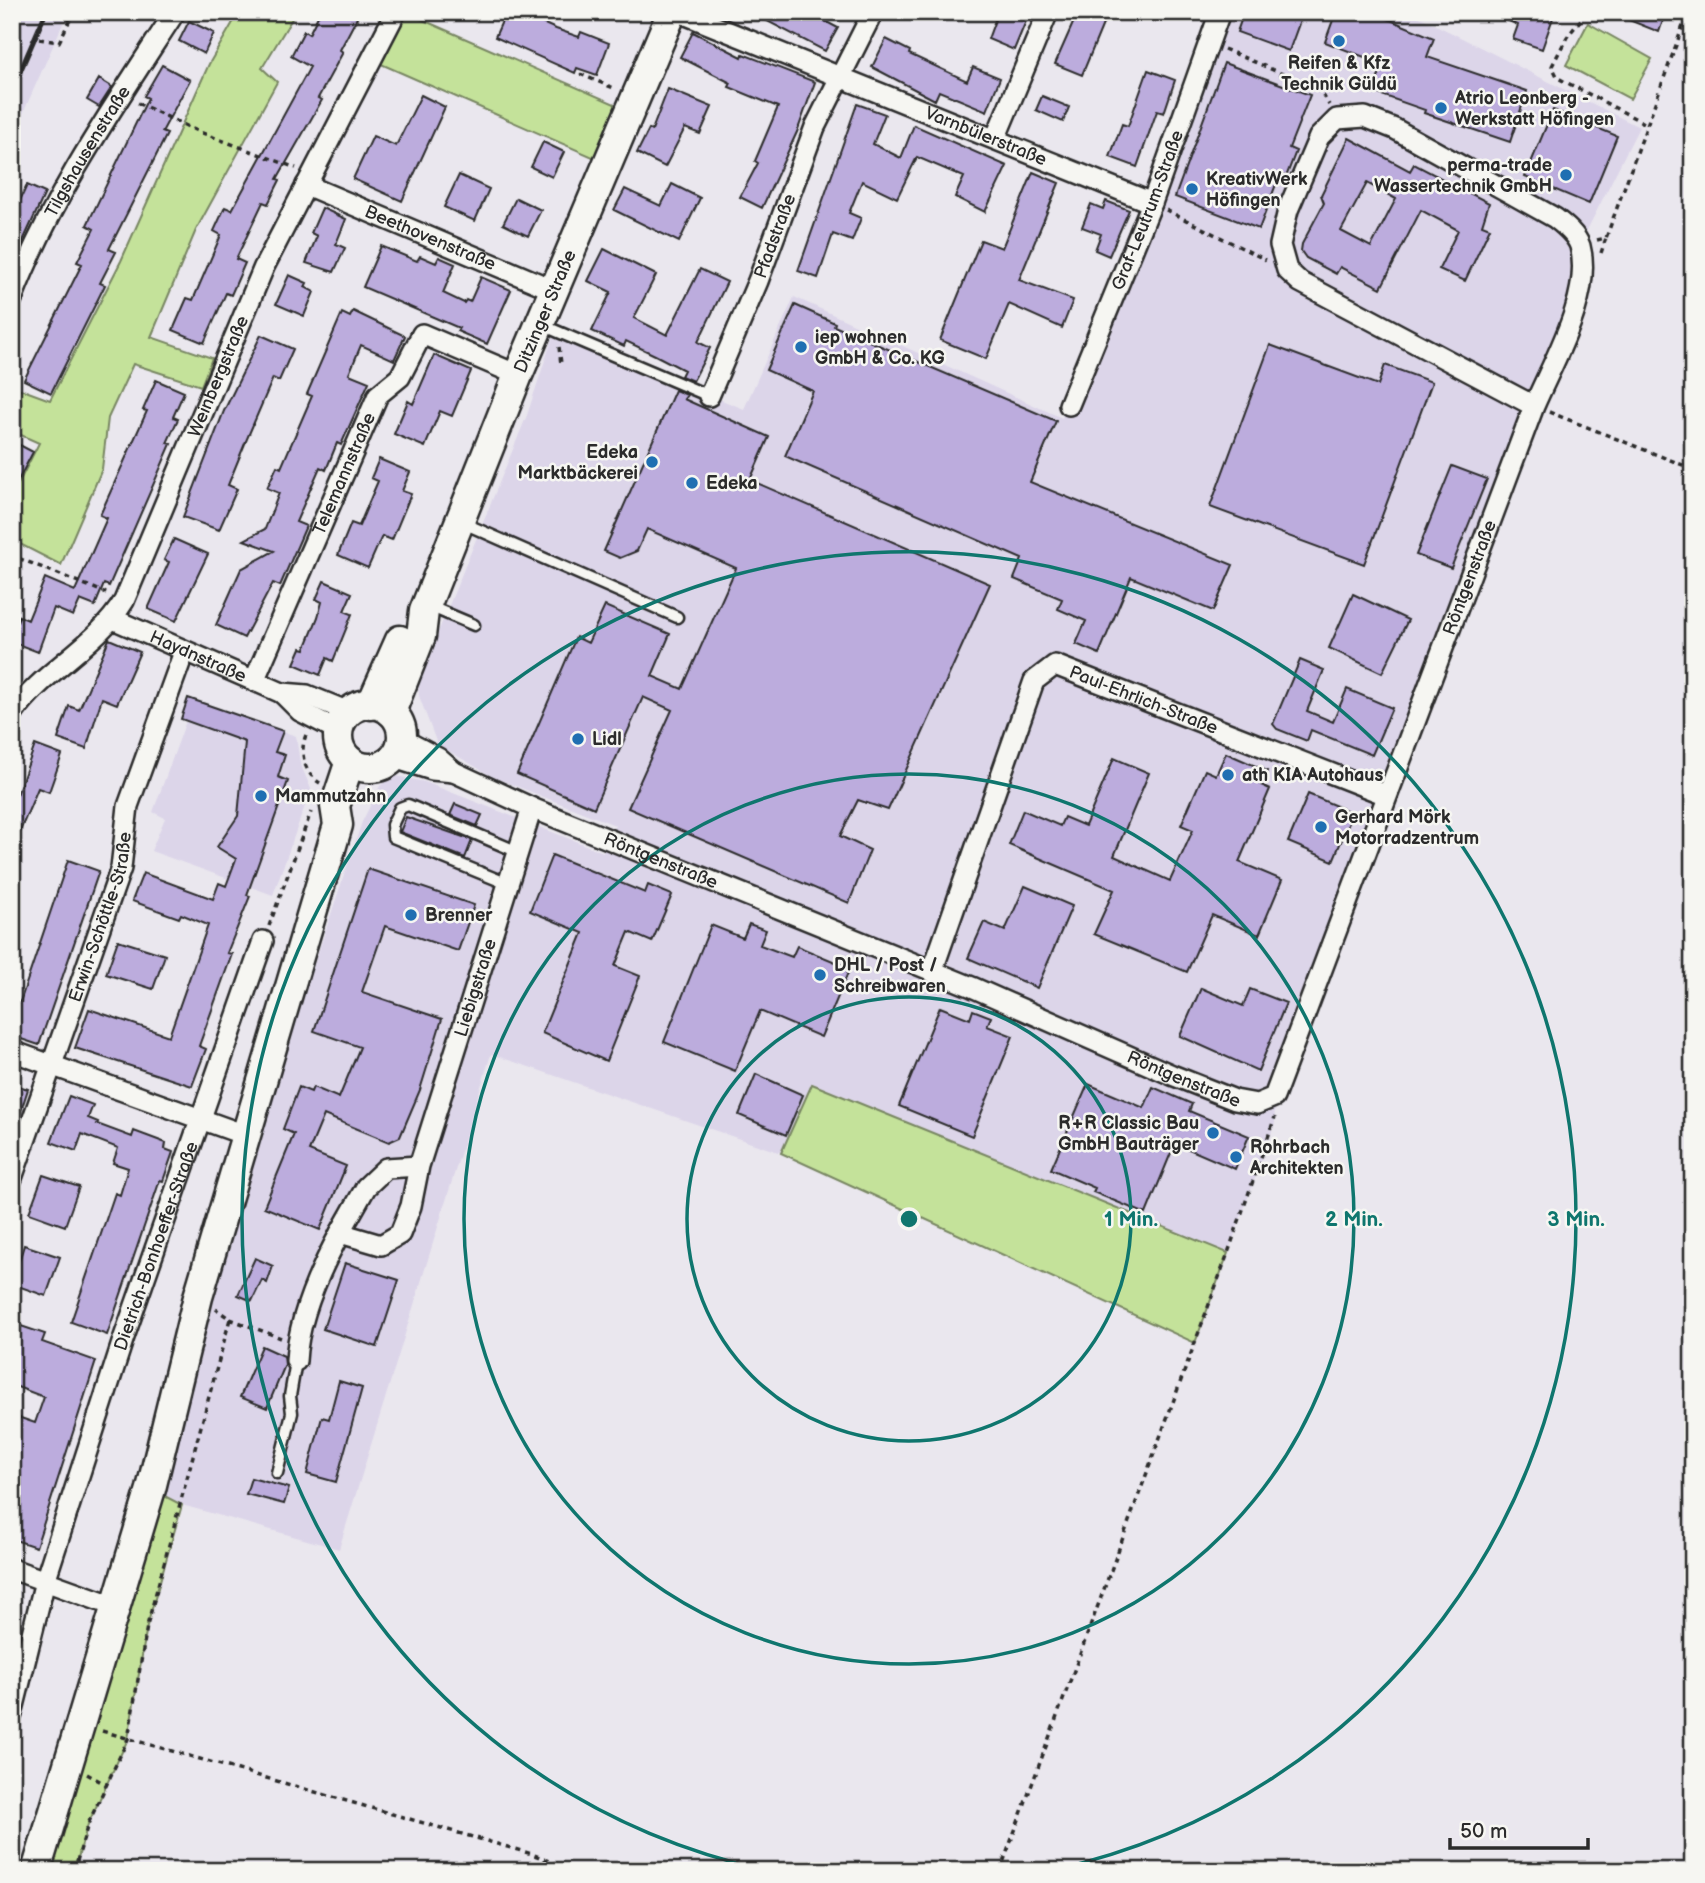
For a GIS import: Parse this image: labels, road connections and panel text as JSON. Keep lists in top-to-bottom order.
{
  "streets": {
    "street": [
      "Varnbülerstraße",
      "Tilgshausenstraße",
      "Graf-Leutrum-Straße",
      "Pfadstraße",
      "Beethovenstraße",
      "Ditzinger Straße",
      "Weinbergstraße",
      "Telemannstraße",
      "Röntgenstraße",
      "Haydnstraße",
      "Paul-Ehrlich-Straße",
      "Erwin-Schöttle-Straße",
      "Liebigstraße",
      "Dietrich-Bonhoeffer-Straße"
    ]
  },
  "crossings": [
    ["Varnbülerstraße", "Graf-Leutrum-Straße"],
    ["Varnbülerstraße", "Pfadstraße"],
    ["Beethovenstraße", "Ditzinger Straße"],
    ["Beethovenstraße", "Weinbergstraße"],
    ["Ditzinger Straße", "Telemannstraße"],
    ["Ditzinger Straße", "Haydnstraße"],
    ["Weinbergstraße", "Haydnstraße"],
    ["Telemannstraße", "Haydnstraße"],
    ["Röntgenstraße", "Paul-Ehrlich-Straße"],
    ["Röntgenstraße", "Liebigstraße"],
    ["Haydnstraße", "Erwin-Schöttle-Straße"]
  ],
  "places": [
    "Reifen & Kfz Technik Güldü",
    "Atrio Leonberg - Werkstatt Höfingen",
    "perma-trade Wassertechnik GmbH",
    "KreativWerk Höfingen",
    "iep wohnen GmbH & Co. KG",
    "Edeka Marktbäckerei",
    "Edeka",
    "Lidl",
    "ath KIA Autohaus",
    "Mammutzahn",
    "Gerhard Mörk Motorradzentrum",
    "Brenner",
    "DHL / Post / Schreibwaren",
    "R+R Classic Bau GmbH Bauträger",
    "Rohrbach Architekten"
  ],
  "scale_bar": "50 m",
  "rings": ["1 Min.", "2 Min.", "3 Min."]
}
